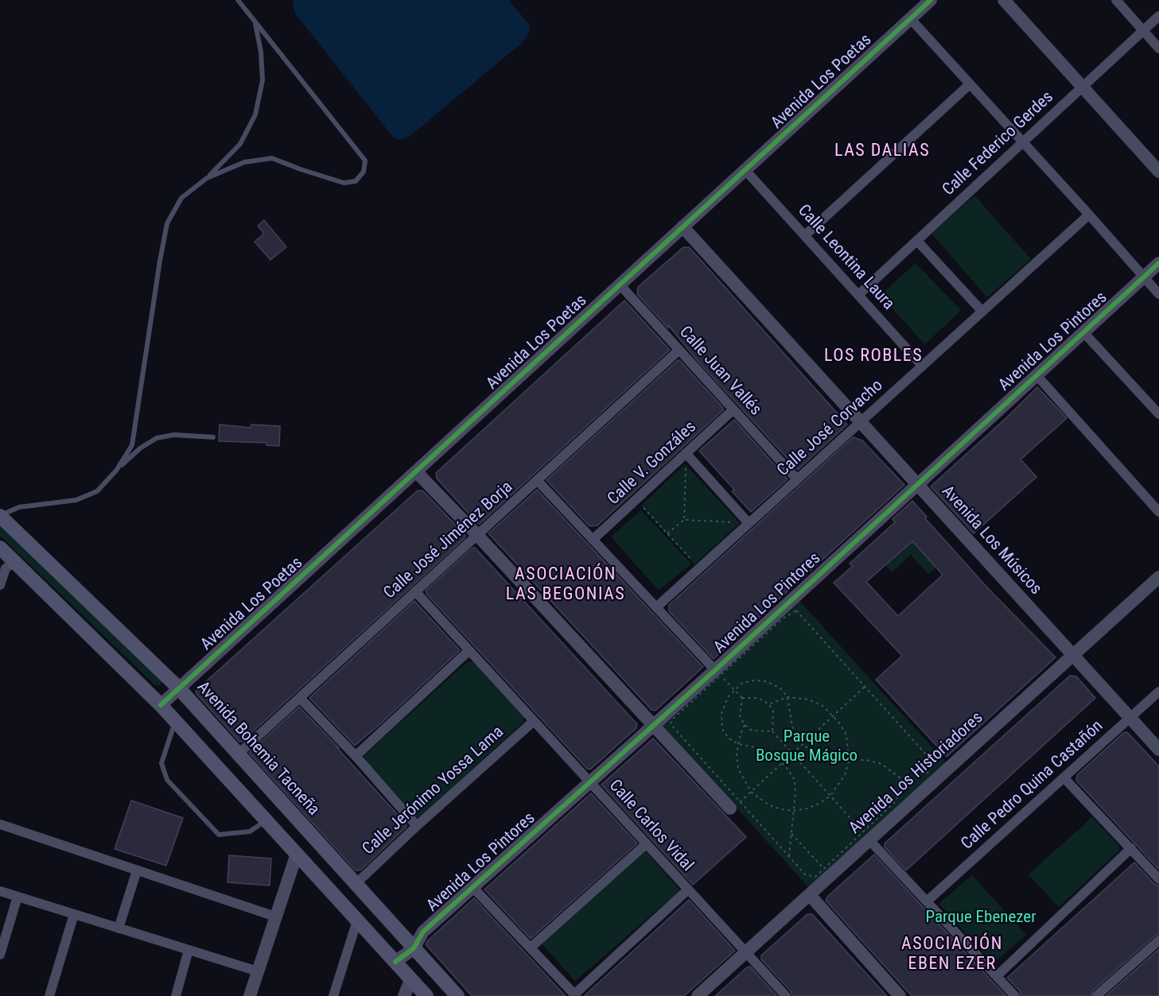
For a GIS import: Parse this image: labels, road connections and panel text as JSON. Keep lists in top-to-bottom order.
{
  "streets": {
    "main road": ["Avenida Bohemia Tacneña"],
    "street": [
      "Avenida Los Poetas",
      "Calle Federico Gerdes",
      "Calle Leontina Laura",
      "Avenida Los Pintores",
      "Calle Juan Vallés",
      "Calle José Corvacho",
      "Calle V. Gonzáles",
      "Calle José Jiménez Borja",
      "Avenida Los Músicos",
      "Avenida Los Historiadores",
      "Calle Pedro Quina Castañón",
      "Calle Jerónimo Yossa Lama",
      "Calle Carlos Vidal"
    ]
  },
  "crossings": [
    ["Avenida Los Poetas", "Calle Leontina Laura"],
    ["Avenida Los Poetas", "Calle Juan Vallés"],
    ["Avenida Los Poetas", "Avenida Los Músicos"],
    ["Avenida Los Poetas", "Avenida Bohemia Tacneña"],
    ["Calle Federico Gerdes", "Calle Leontina Laura"],
    ["Calle Leontina Laura", "Calle José Corvacho"],
    ["Avenida Los Pintores", "Avenida Los Músicos"],
    ["Avenida Los Pintores", "Avenida Bohemia Tacneña"],
    ["Avenida Los Pintores", "Calle Carlos Vidal"],
    ["Calle Juan Vallés", "Calle José Corvacho"],
    ["Calle Juan Vallés", "Calle V. Gonzáles"],
    ["Calle Juan Vallés", "Calle José Jiménez Borja"],
    ["Calle José Corvacho", "Avenida Los Músicos"],
    ["Calle José Jiménez Borja", "Avenida Bohemia Tacneña"],
    ["Calle José Jiménez Borja", "Calle Carlos Vidal"],
    ["Avenida Los Músicos", "Avenida Los Historiadores"],
    ["Avenida Los Músicos", "Calle Pedro Quina Castañón"],
    ["Avenida Bohemia Tacneña", "Calle Jerónimo Yossa Lama"],
    ["Avenida Los Historiadores", "Calle Carlos Vidal"],
    ["Calle Jerónimo Yossa Lama", "Calle Carlos Vidal"]
  ],
  "districts": [
    "LAS DALIAS",
    "LOS ROBLES",
    "ASOCIACIÓN LAS BEGONIAS",
    "ASOCIACIÓN EBEN EZER"
  ],
  "parks": ["Parque Bosque Mágico", "Parque Ebenezer"]
}
